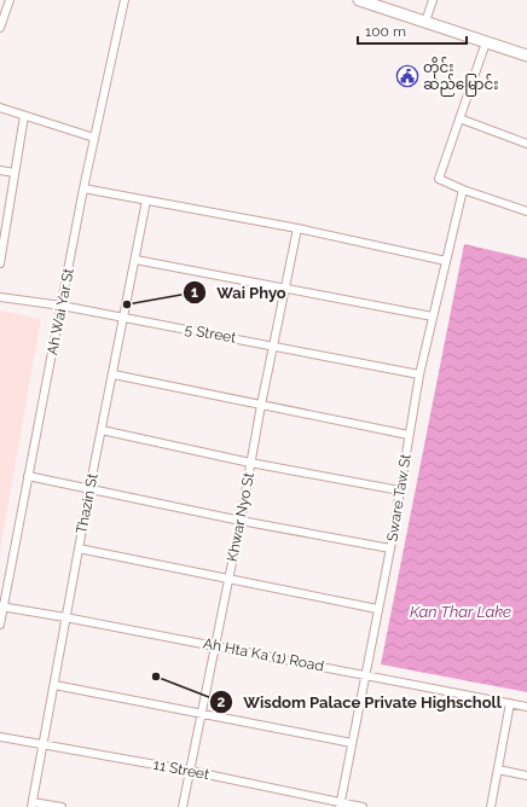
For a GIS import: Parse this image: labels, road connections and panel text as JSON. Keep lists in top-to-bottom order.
{
  "streets": {
    "street": [
      "Ah Wai Yar St",
      "5 Street",
      "Sware Taw St",
      "Thazin St",
      "Khwar Nyo St",
      "Ah Hta Ka (1) Road",
      "11 Street"
    ]
  },
  "crossings": [
    ["Ah Wai Yar St", "5 Street"],
    ["Ah Wai Yar St", "Ah Hta Ka (1) Road"],
    ["5 Street", "Sware Taw St"],
    ["5 Street", "Thazin St"],
    ["5 Street", "Khwar Nyo St"],
    ["Sware Taw St", "Ah Hta Ka (1) Road"],
    ["Sware Taw St", "11 Street"],
    ["Thazin St", "Ah Hta Ka (1) Road"],
    ["Thazin St", "11 Street"],
    ["Khwar Nyo St", "Ah Hta Ka (1) Road"],
    ["Khwar Nyo St", "11 Street"]
  ],
  "water": ["Kan Thar Lake"],
  "places": {
    "public building": ["တိုင်း ဆည်မြောင်း"],
    "other": ["Wai Phyo", "Wisdom Palace Private Highscholl"]
  },
  "scale_bar": "100 m"
}
